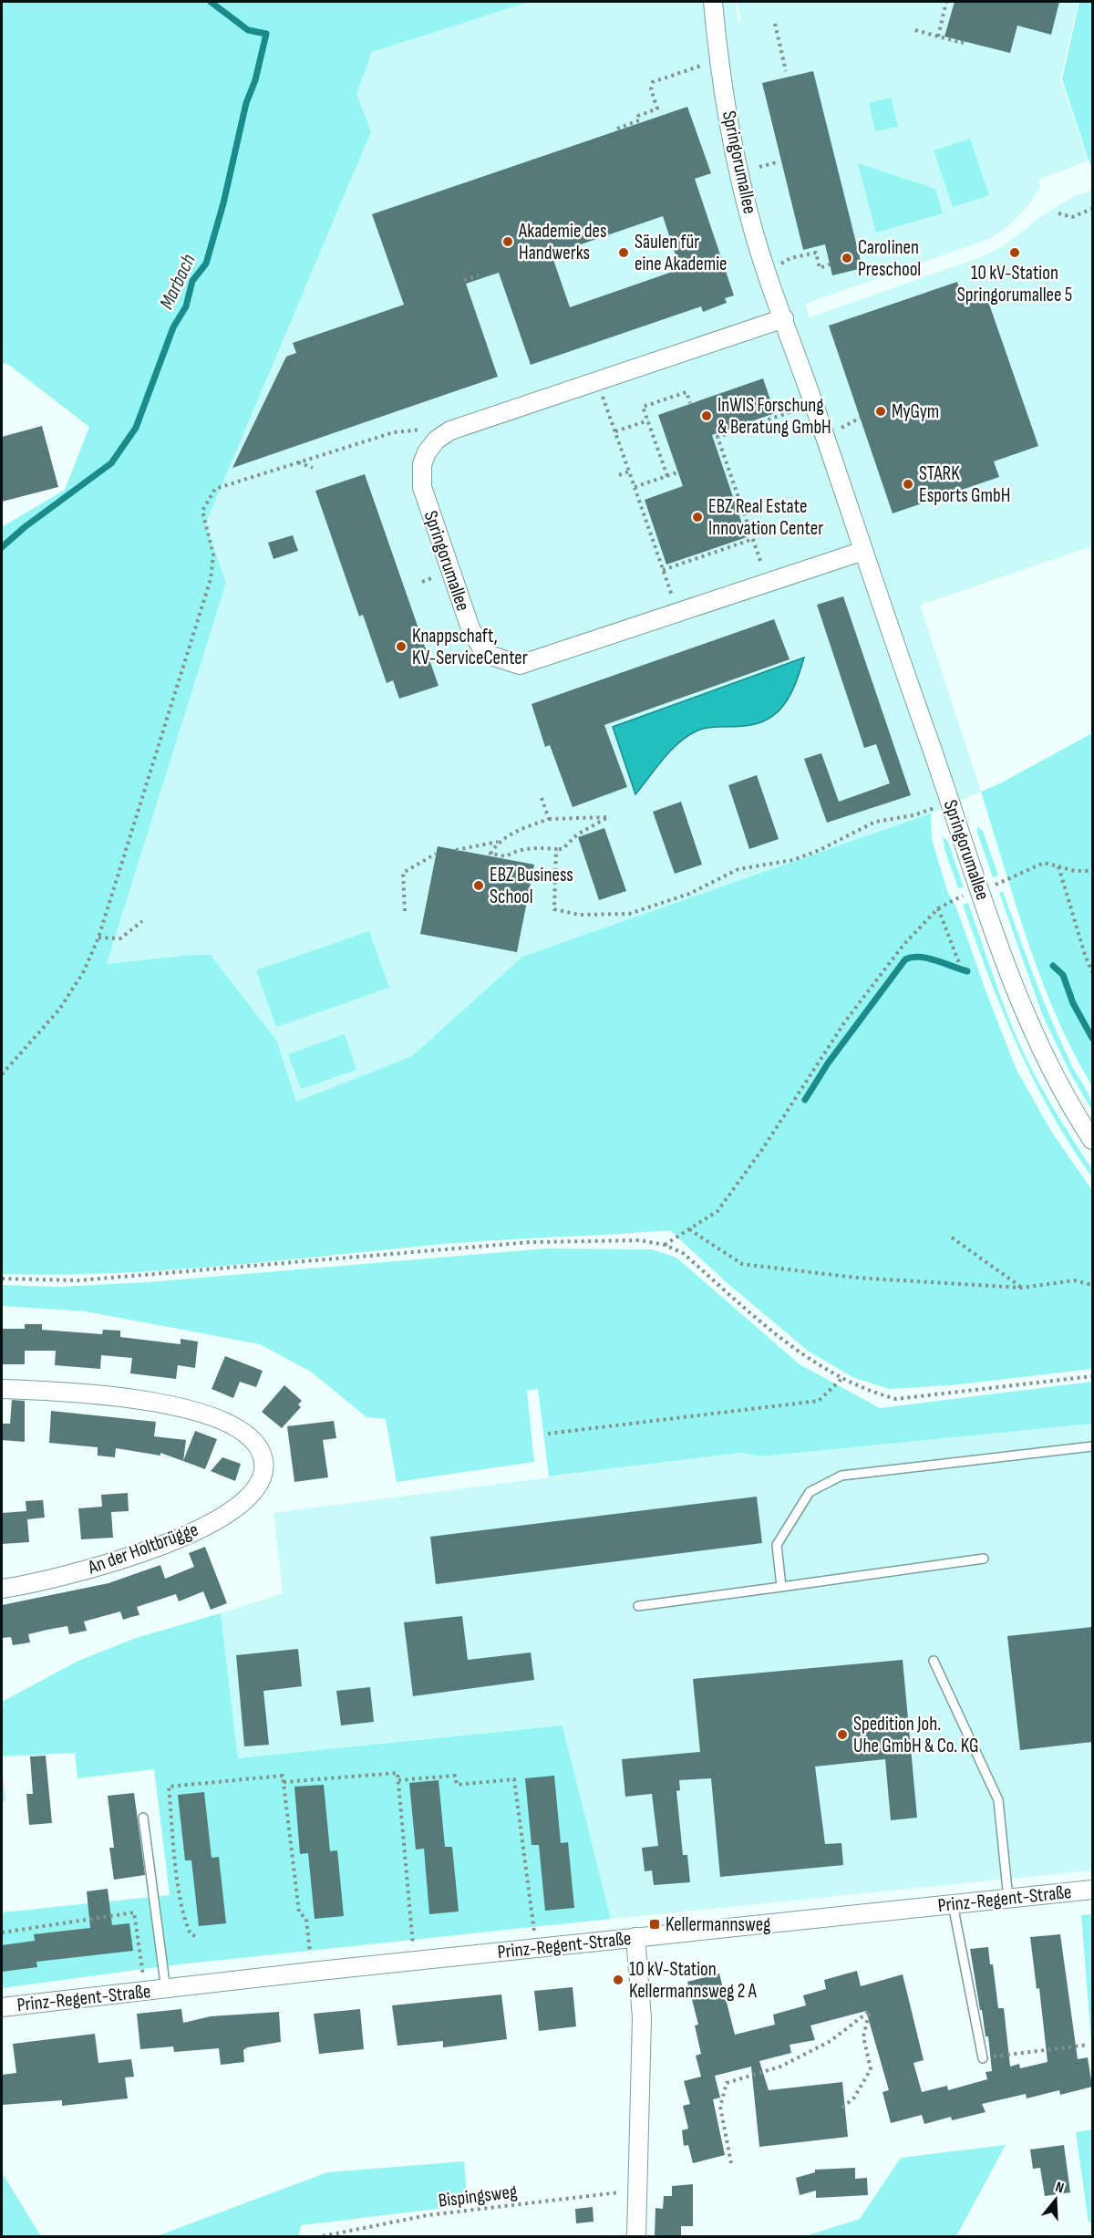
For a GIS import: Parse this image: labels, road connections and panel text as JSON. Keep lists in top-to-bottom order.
{
  "streets": {
    "street": ["Springorumallee", "An der Holtbrügge", "Prinz-Regent-Straße"],
    "path": ["Bispingsweg"]
  },
  "water": ["Marbach"],
  "places": {
    "other": [
      "Akademie des Handwerks",
      "Säulen für eine Akademie",
      "10 kV-Station Springorumallee 5",
      "Carolinen Preschool",
      "MyGym",
      "InWIS Forschung & Beratung GmbH",
      "STARK Esports GmbH",
      "EBZ Real Estate Innovation Center",
      "Knappschaft, KV-ServiceCenter",
      "EBZ Business School",
      "Spedition Joh. Uhe GmbH & Co. KG",
      "10 kV-Station Kellermannsweg 2 A"
    ],
    "transit": ["Kellermannsweg"]
  },
  "north": "top"
}
